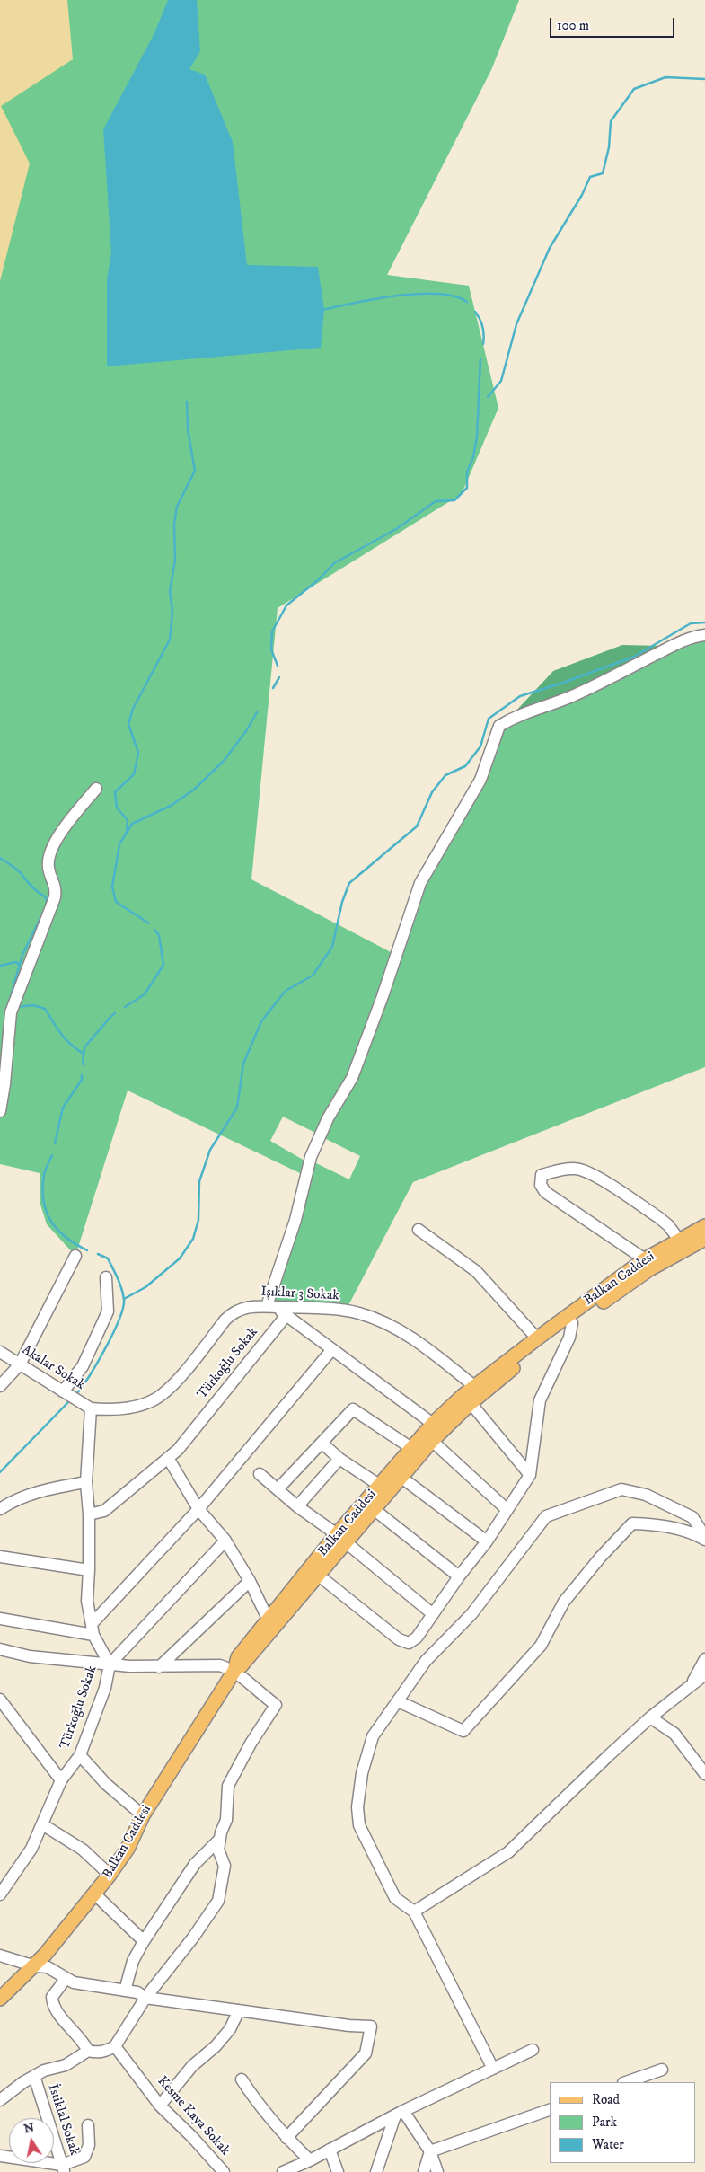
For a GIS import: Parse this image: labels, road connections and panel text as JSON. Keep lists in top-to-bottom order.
{
  "streets": {
    "main road": ["Balkan Caddesi"],
    "street": [
      "Işıklar 3 Sokak",
      "Türkoğlu Sokak",
      "Akalar Sokak",
      "Kesme Kaya Sokak",
      "İstiklal Sokak"
    ]
  },
  "crossings": [
    ["Balkan Caddesi", "Işıklar 3 Sokak"],
    ["Işıklar 3 Sokak", "Türkoğlu Sokak"],
    ["Işıklar 3 Sokak", "Akalar Sokak"],
    ["Türkoğlu Sokak", "Akalar Sokak"]
  ],
  "legend": ["Road", "Park", "Water"],
  "scale_bar": "100 m",
  "north": "top"
}
